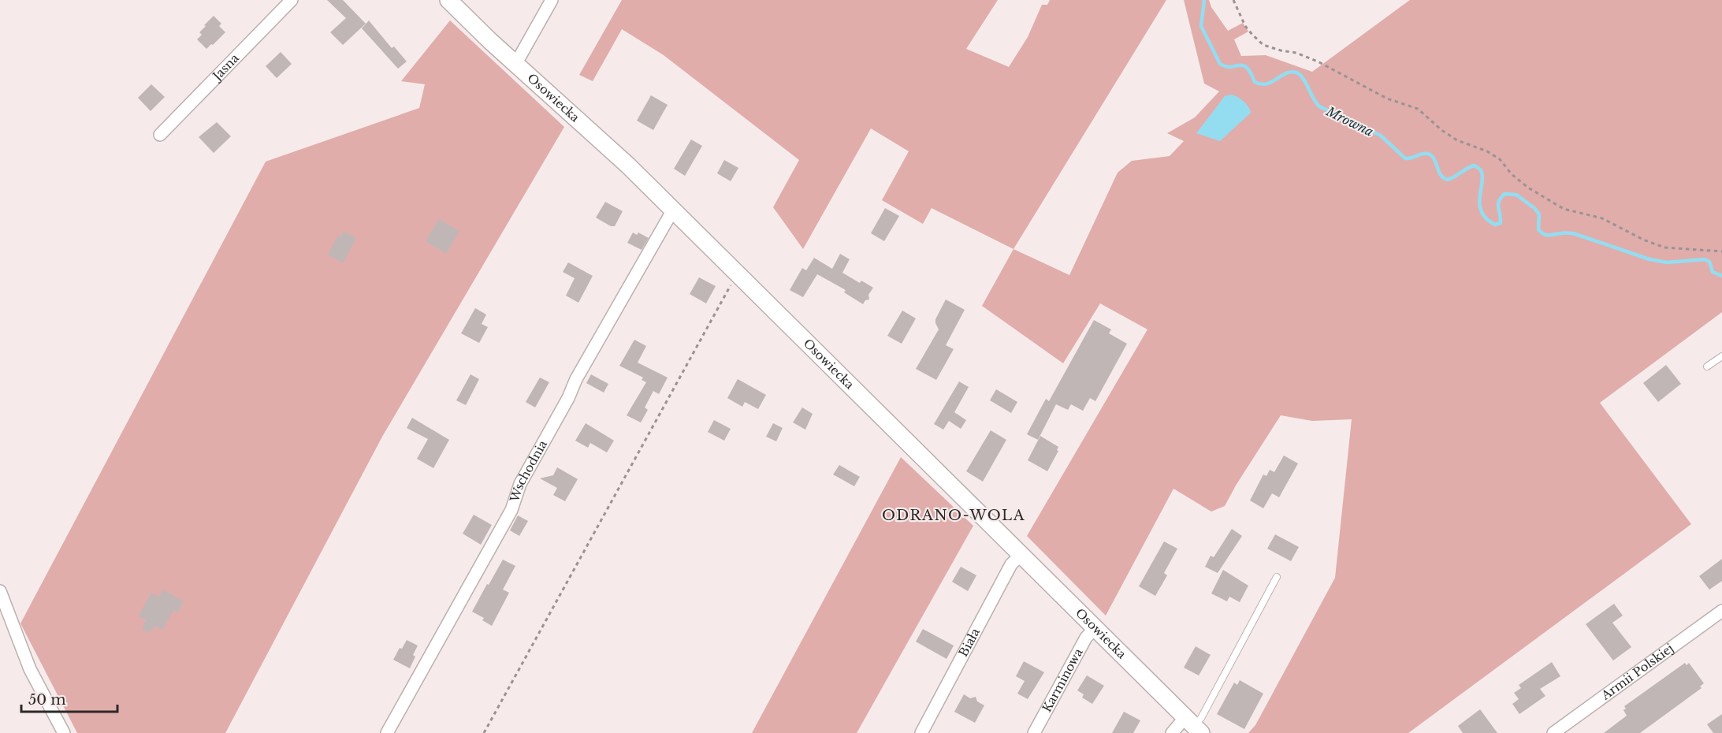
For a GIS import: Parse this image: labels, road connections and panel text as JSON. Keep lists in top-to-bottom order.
{
  "streets": {
    "street": [
      "Jasna",
      "Osowiecka",
      "Wschodnia",
      "Biała",
      "Armii Polskiej",
      "Karminowa"
    ]
  },
  "crossings": [
    ["Osowiecka", "Wschodnia"],
    ["Osowiecka", "Biała"],
    ["Osowiecka", "Karminowa"]
  ],
  "districts": ["ODRANO-WOLA"],
  "water": ["Mrowna"],
  "scale_bar": "50 m"
}
